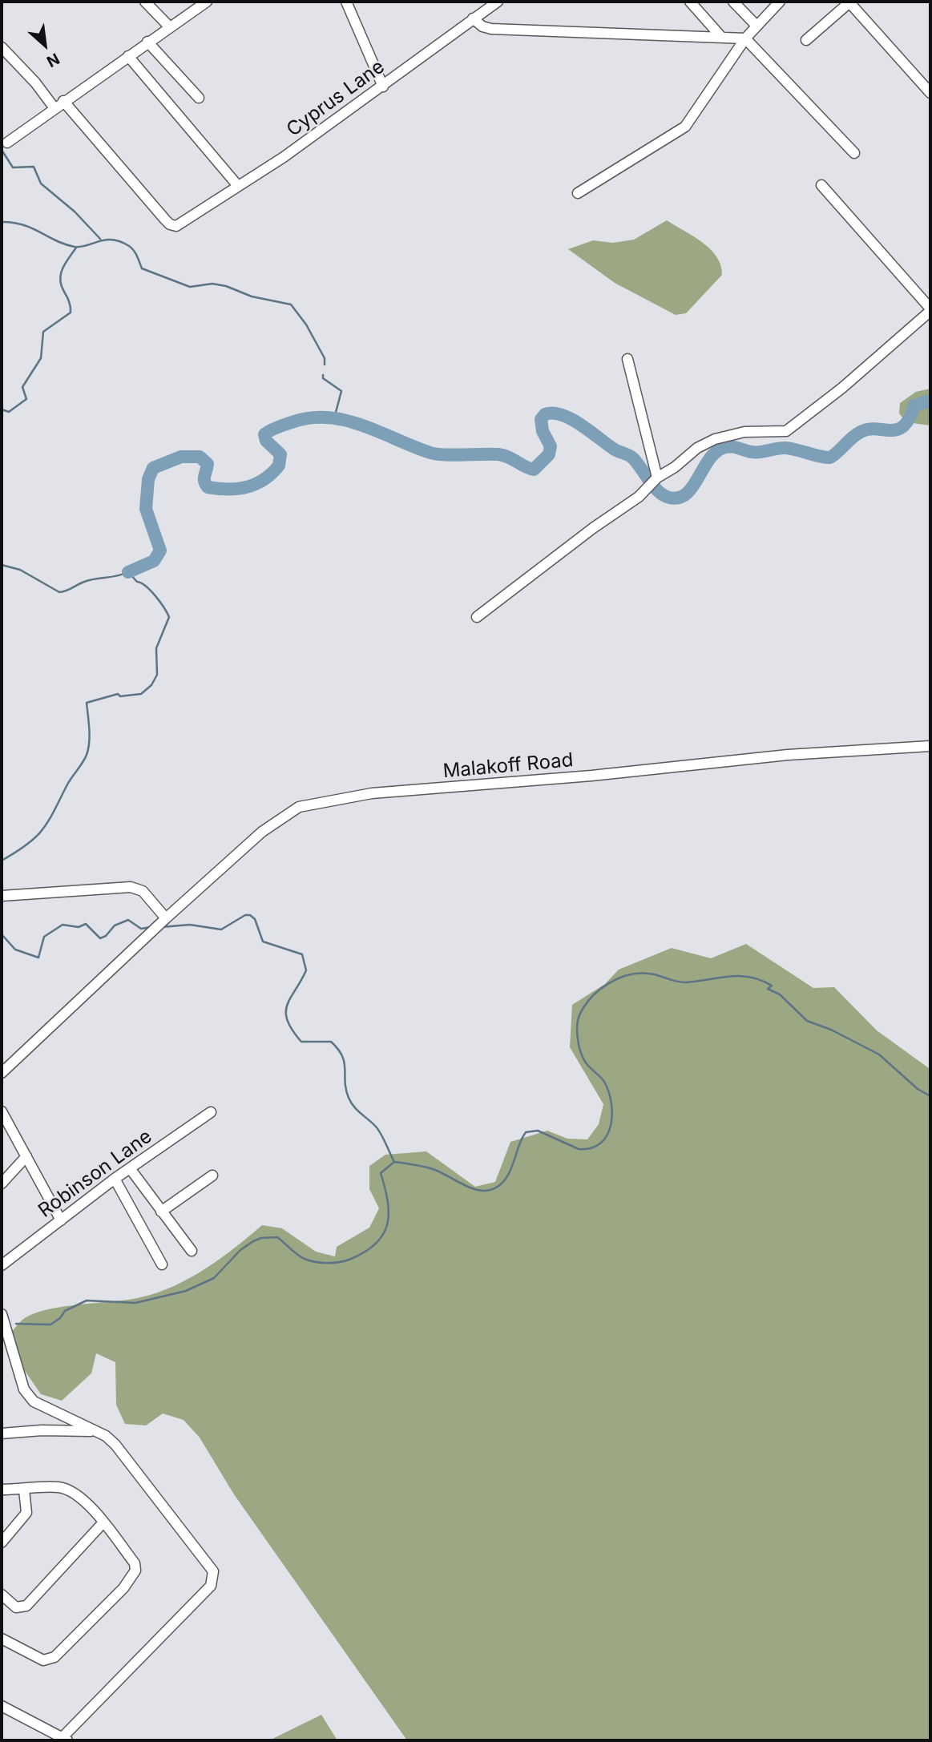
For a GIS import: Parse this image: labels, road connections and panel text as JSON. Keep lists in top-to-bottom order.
{
  "streets": {
    "street": ["Cyprus Lane", "Malakoff Road", "Robinson Lane"]
  },
  "north": "bottom right"
}
